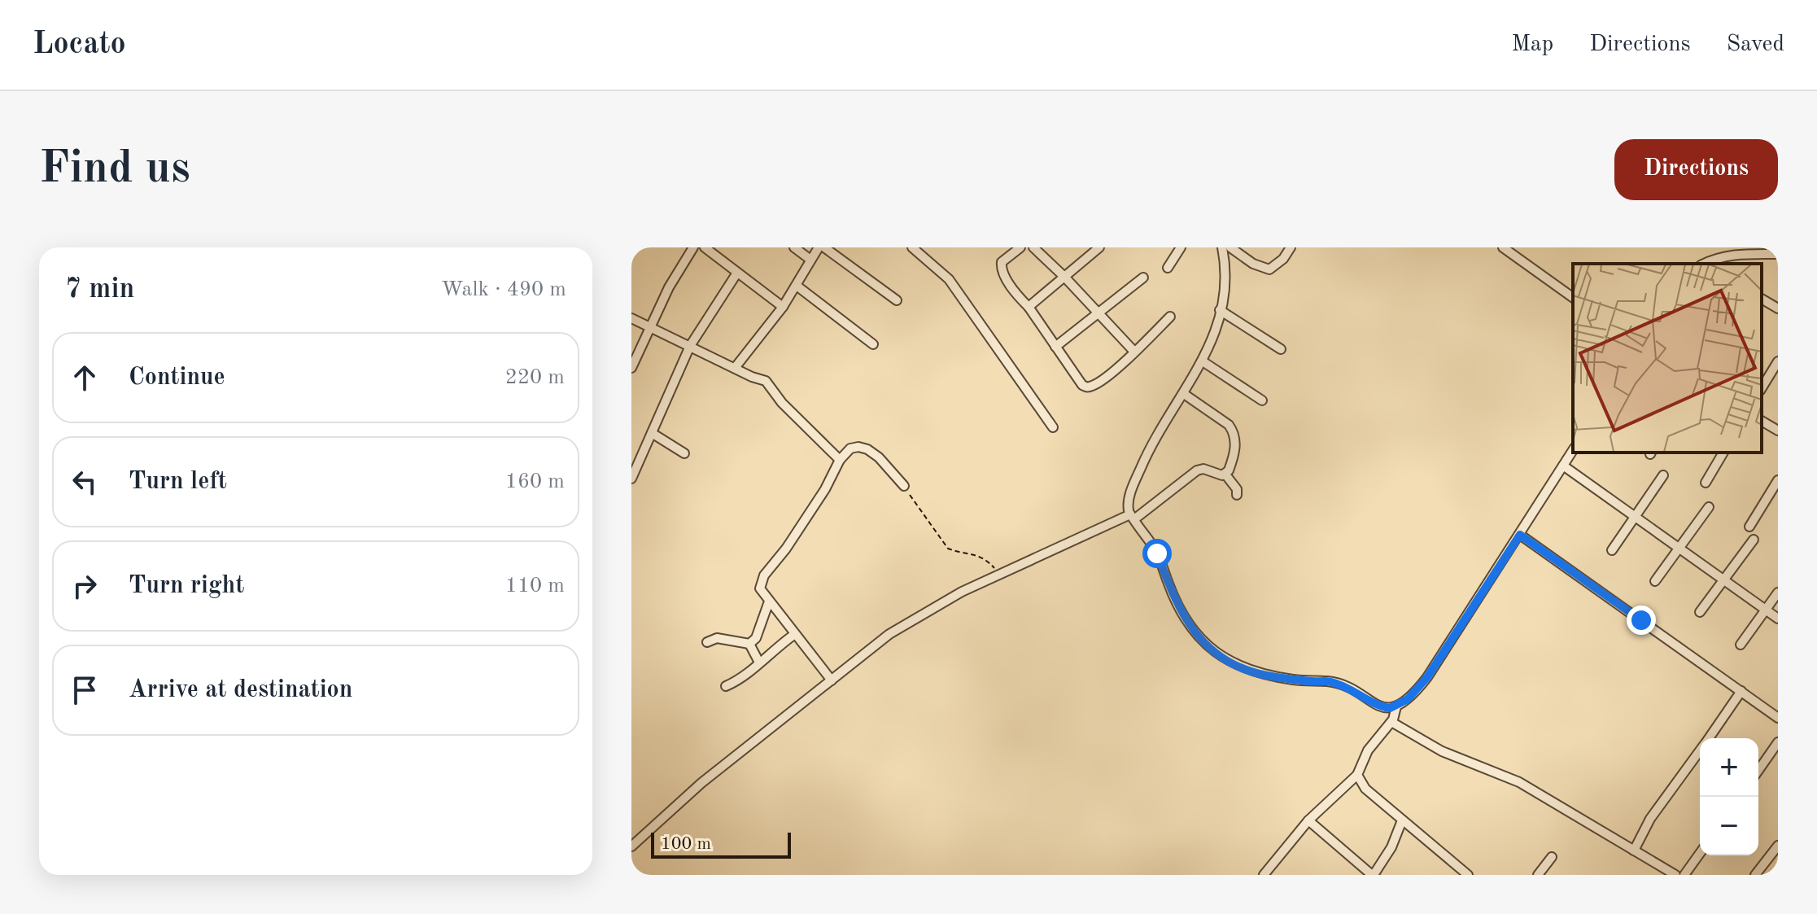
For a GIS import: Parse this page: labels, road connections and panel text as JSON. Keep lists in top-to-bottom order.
{
  "scale_bar": "100 m",
  "page": {
    "header": "Locato",
    "nav": ["Map", "Directions", "Saved"],
    "buttons": "Directions",
    "title": "Find us",
    "heading": ["7 min", "Walk · 490 m"],
    "list": [
      ["Continue", "220 m"],
      ["Turn left", "160 m"],
      ["Turn right", "110 m"],
      "Arrive at destination"
    ],
    "map_buttons": ["+", "−"],
    "scale": "100 m"
  }
}
